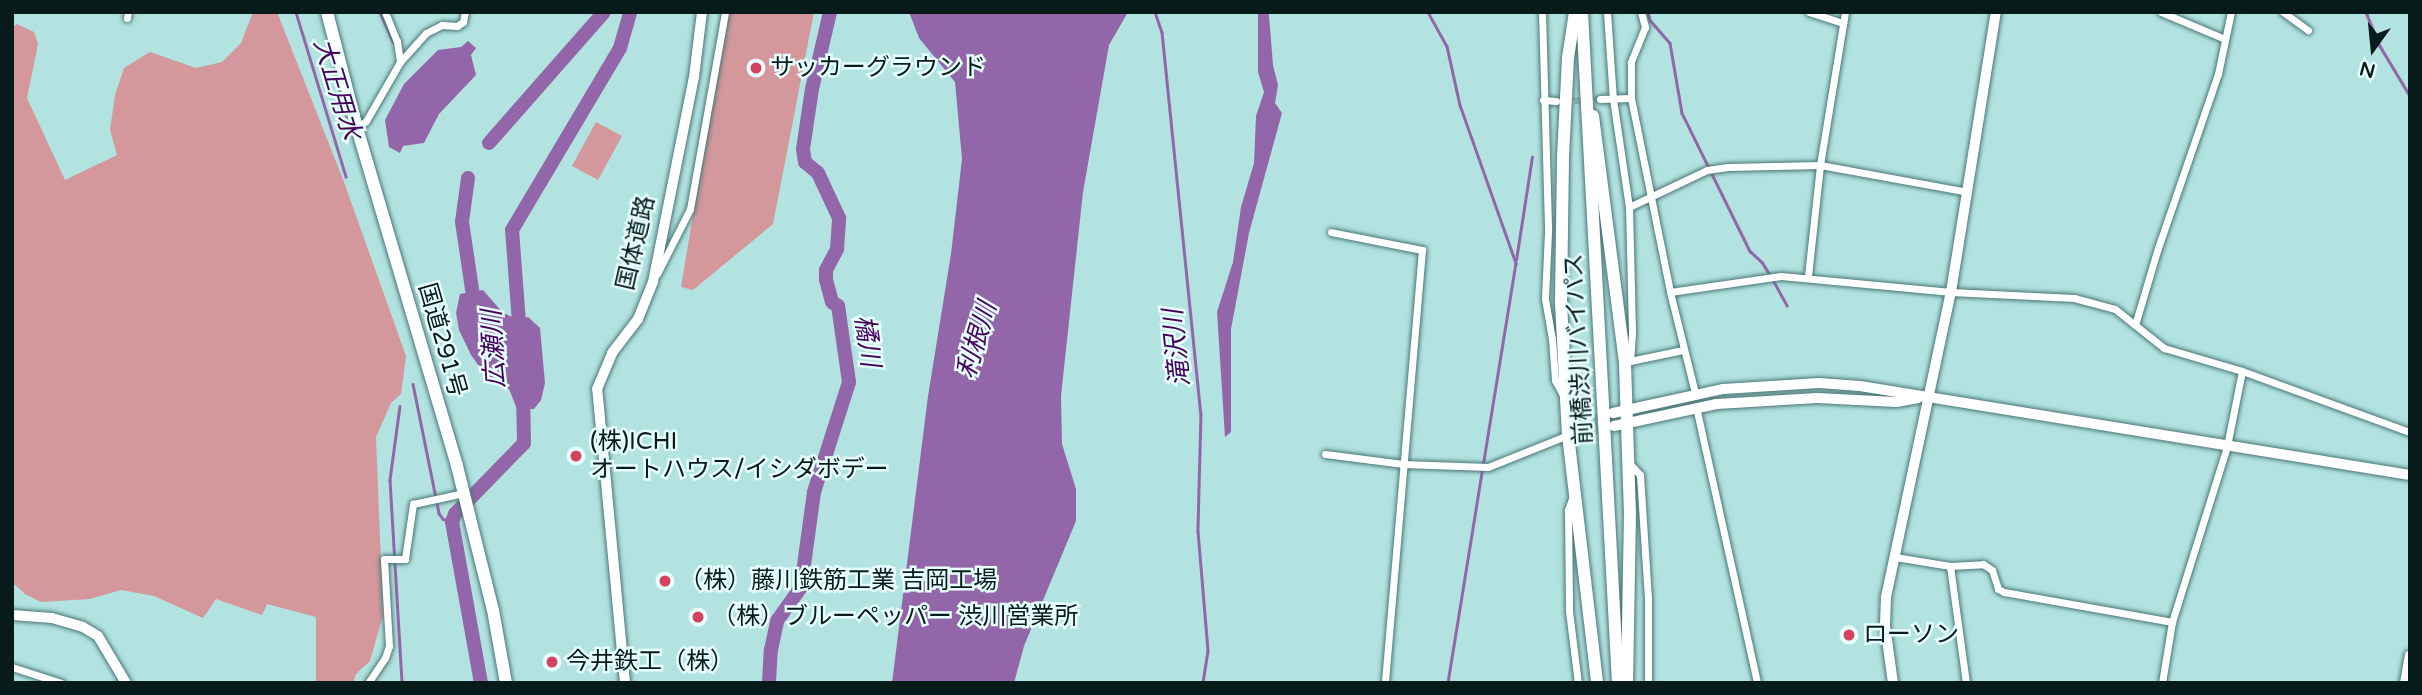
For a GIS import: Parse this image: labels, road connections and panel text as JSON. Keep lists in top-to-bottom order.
{
  "streets": {
    "highway": ["国道291号", "前橋渋川バイパス"],
    "street": ["国体道路"]
  },
  "water": [
    "大正用水",
    "利根川",
    "橘川",
    "滝沢川",
    "広瀬川"
  ],
  "places": [
    "サッカーグラウンド",
    "(株)ICHI オートハウス/イシダボデー",
    "（株）藤川鉄筋工業 吉岡工場",
    "（株）ブルーペッパー 渋川営業所",
    "ローソン",
    "今井鉄工（株）"
  ],
  "north": "bottom"
}
